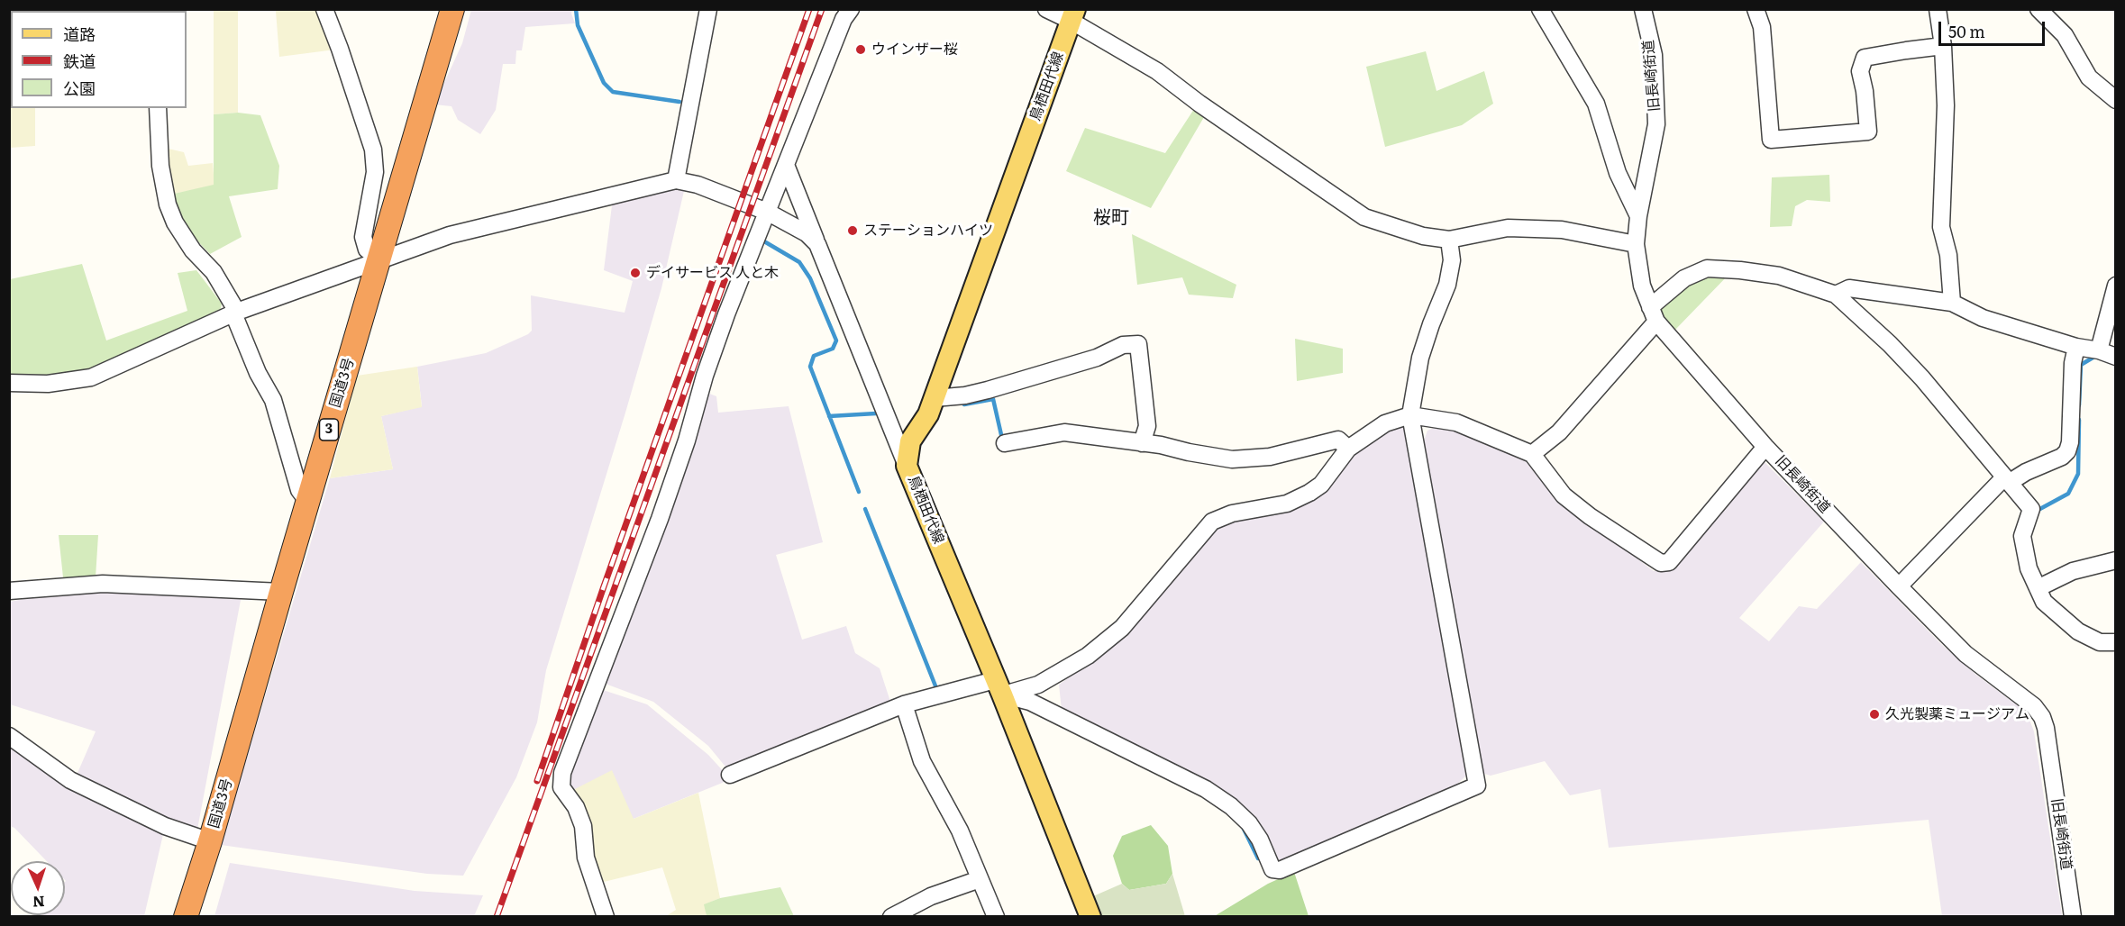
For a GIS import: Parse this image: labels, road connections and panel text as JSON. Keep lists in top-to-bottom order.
{
  "streets": {
    "highway": ["国道3号", "3"],
    "main road": ["鳥栖田代線"],
    "street": ["旧長崎街道"]
  },
  "districts": ["桜町"],
  "places": [
    "ウインザー桜",
    "ステーションハイツ",
    "デイサービス 人と木",
    "久光製薬ミュージアム"
  ],
  "legend": ["道路", "鉄道", "公園"],
  "scale_bar": "50 m",
  "north": "bottom"
}
